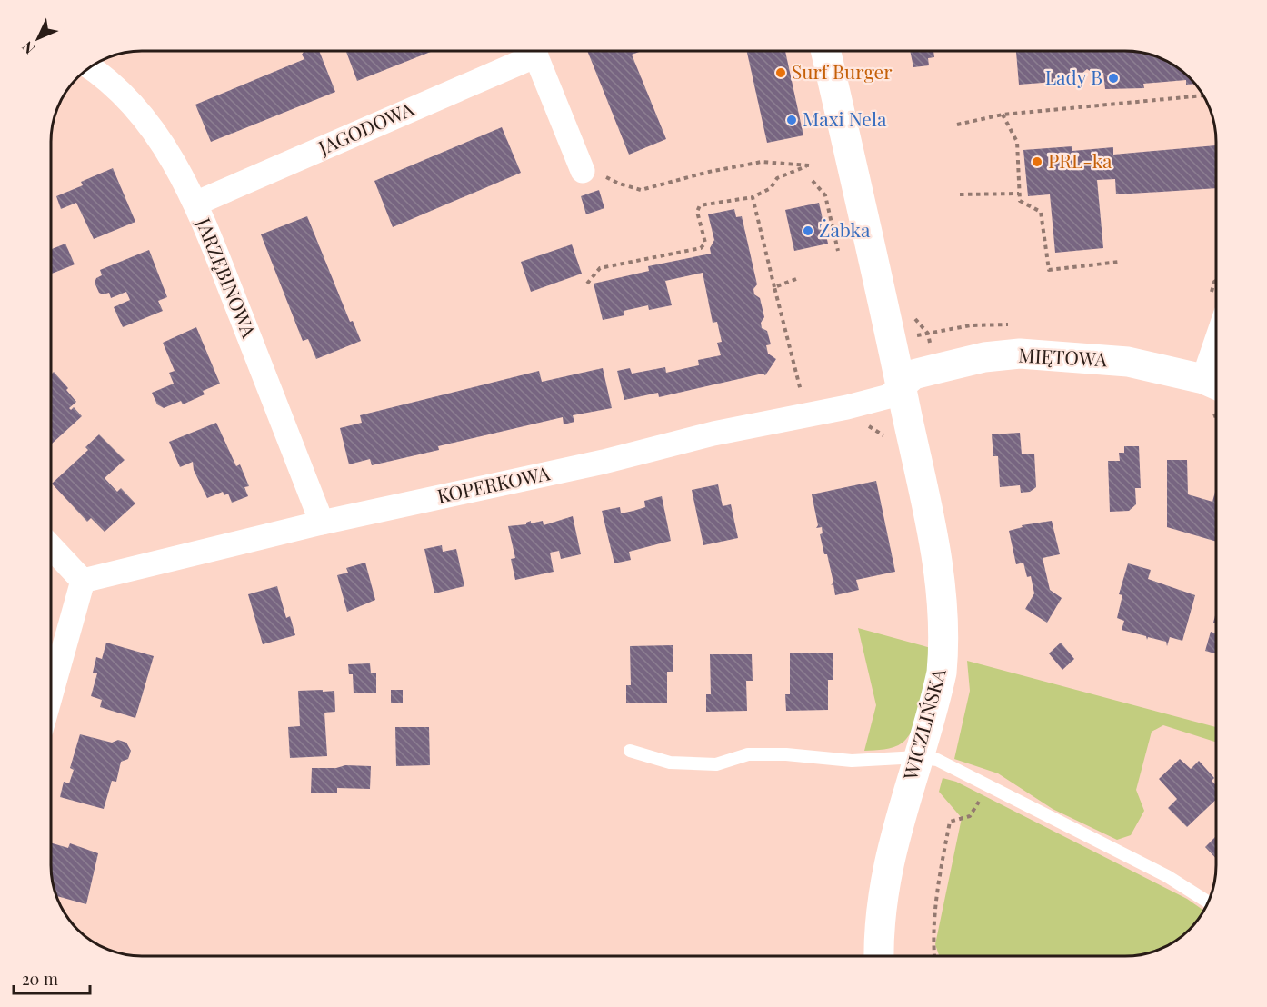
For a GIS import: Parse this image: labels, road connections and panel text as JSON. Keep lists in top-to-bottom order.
{
  "streets": {
    "street": [
      "JAGODOWA",
      "JARZĘBINOWA",
      "MIĘTOWA",
      "KOPERKOWA",
      "WICZLIŃSKA"
    ]
  },
  "crossings": [
    ["JAGODOWA", "JARZĘBINOWA"],
    ["JARZĘBINOWA", "KOPERKOWA"],
    ["MIĘTOWA", "KOPERKOWA"],
    ["MIĘTOWA", "WICZLIŃSKA"],
    ["KOPERKOWA", "WICZLIŃSKA"]
  ],
  "places": [
    "Surf Burger",
    "Lady B",
    "Maxi Nela",
    "PRL-ka",
    "Żabka"
  ],
  "scale_bar": "20 m",
  "north": "bottom left"
}
